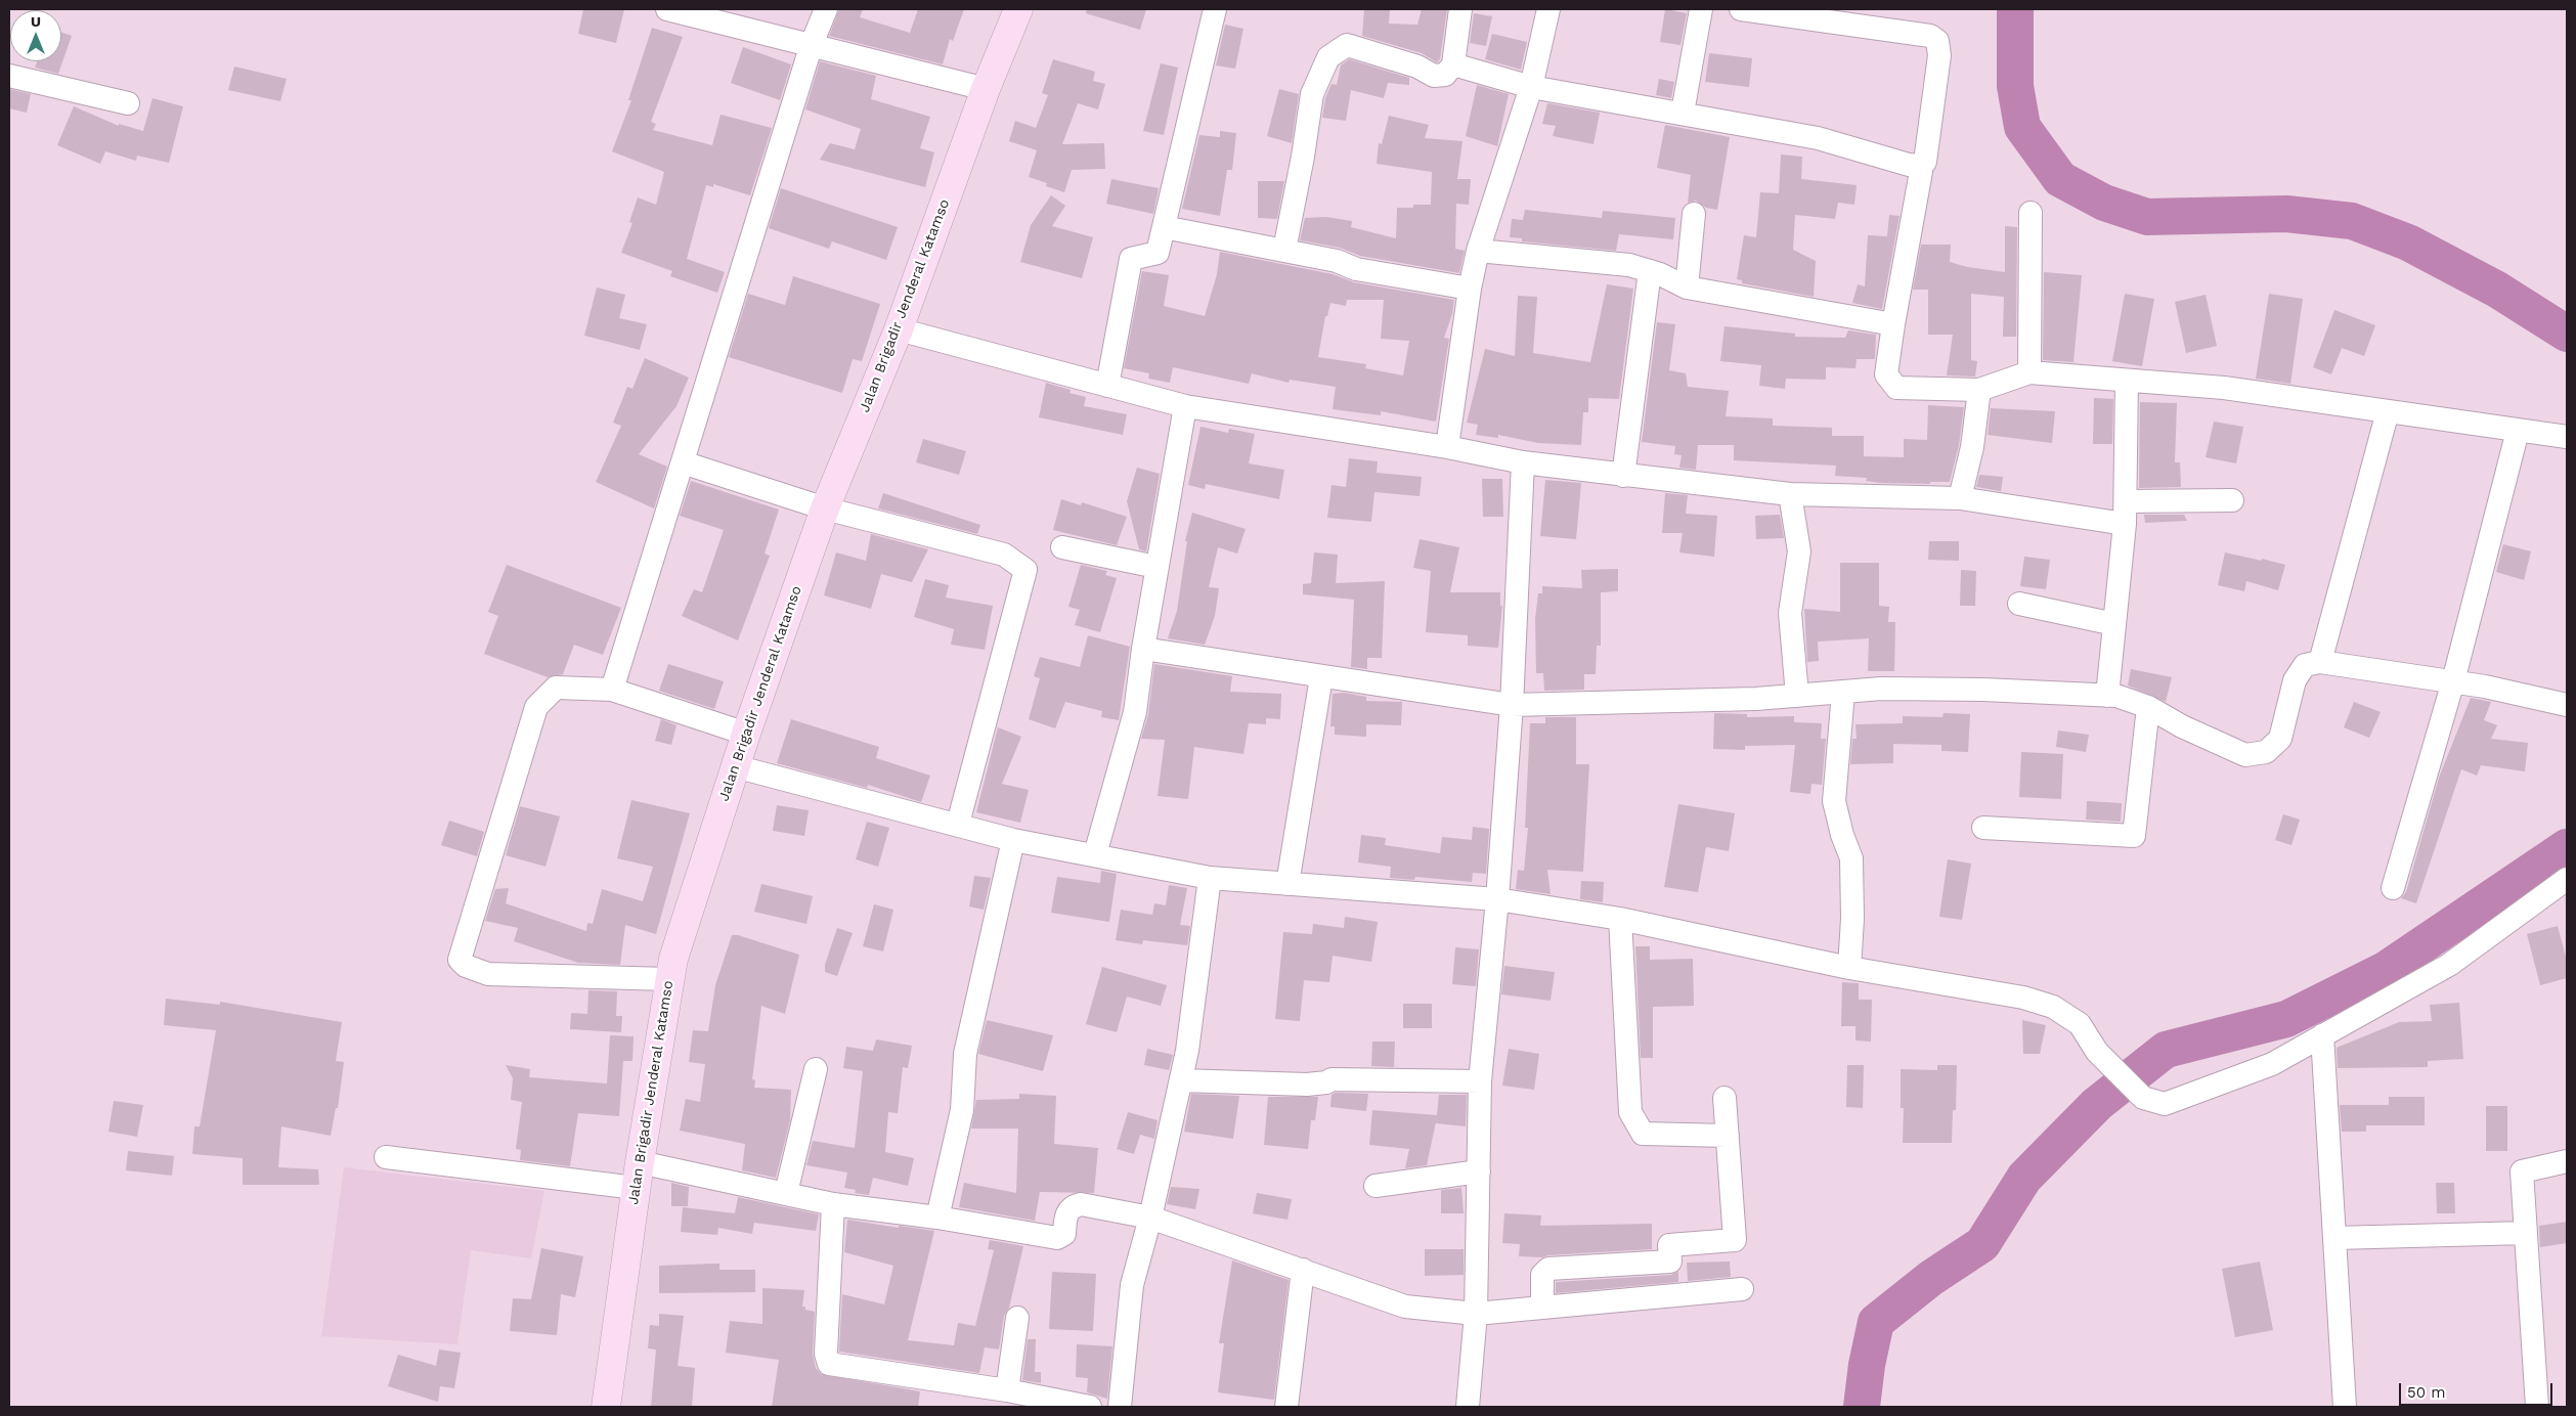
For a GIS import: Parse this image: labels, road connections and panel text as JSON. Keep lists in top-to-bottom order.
{
  "streets": {
    "main road": ["Jalan Brigadir Jenderal Katamso"]
  },
  "scale_bar": "50 m",
  "north": "top"
}
